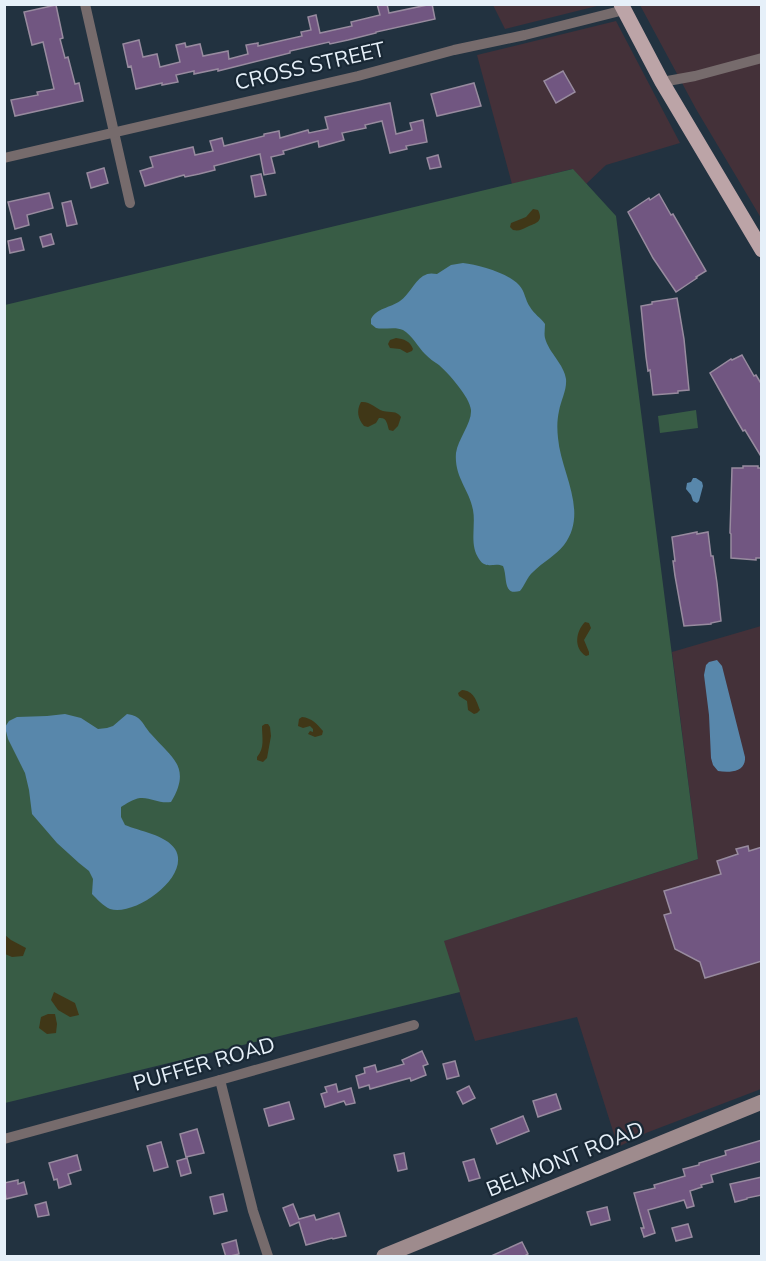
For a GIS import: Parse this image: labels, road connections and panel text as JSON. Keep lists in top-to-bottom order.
{
  "streets": {
    "main road": ["BELMONT ROAD"],
    "street": ["CROSS STREET", "PUFFER ROAD"]
  }
}
